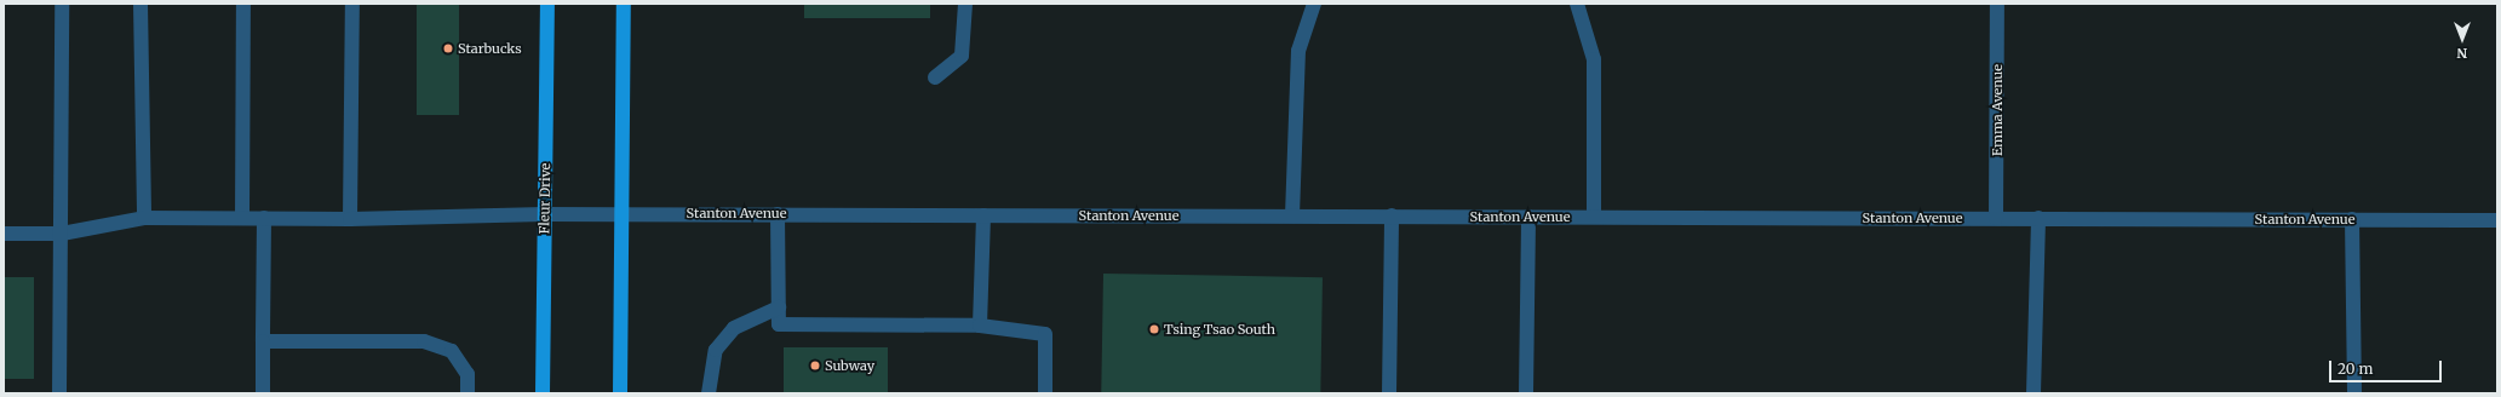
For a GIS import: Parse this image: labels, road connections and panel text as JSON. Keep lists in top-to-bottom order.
{
  "streets": {
    "main road": ["Fleur Drive"],
    "street": ["Emma Avenue", "Stanton Avenue"]
  },
  "crossings": [
    ["Emma Avenue", "Stanton Avenue"],
    ["Fleur Drive", "Stanton Avenue"]
  ],
  "places": ["Starbucks", "Tsing Tsao South", "Subway"],
  "scale_bar": "20 m",
  "north": "bottom"
}
